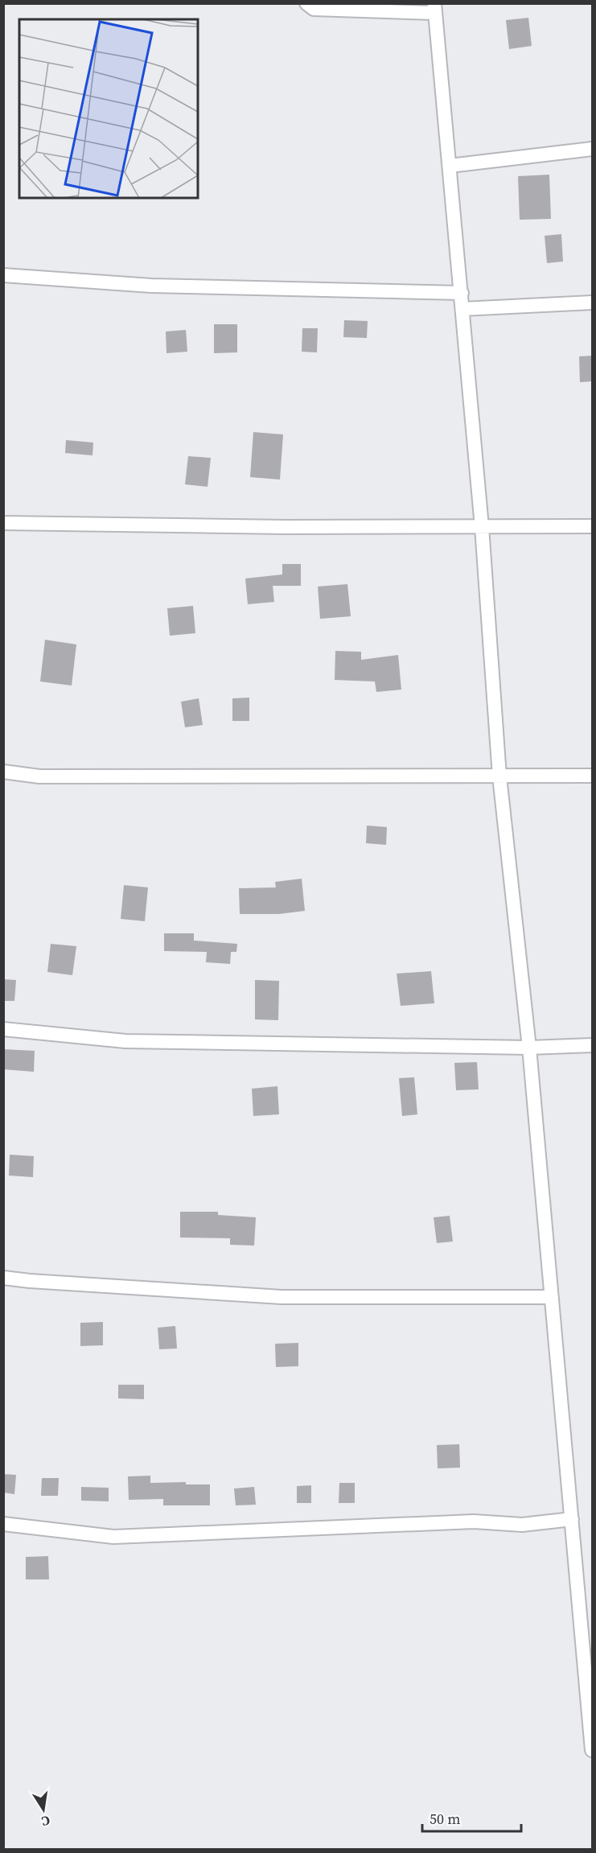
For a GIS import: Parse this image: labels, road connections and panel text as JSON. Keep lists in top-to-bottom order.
{
  "scale_bar": "50 m",
  "north": "bottom"
}
